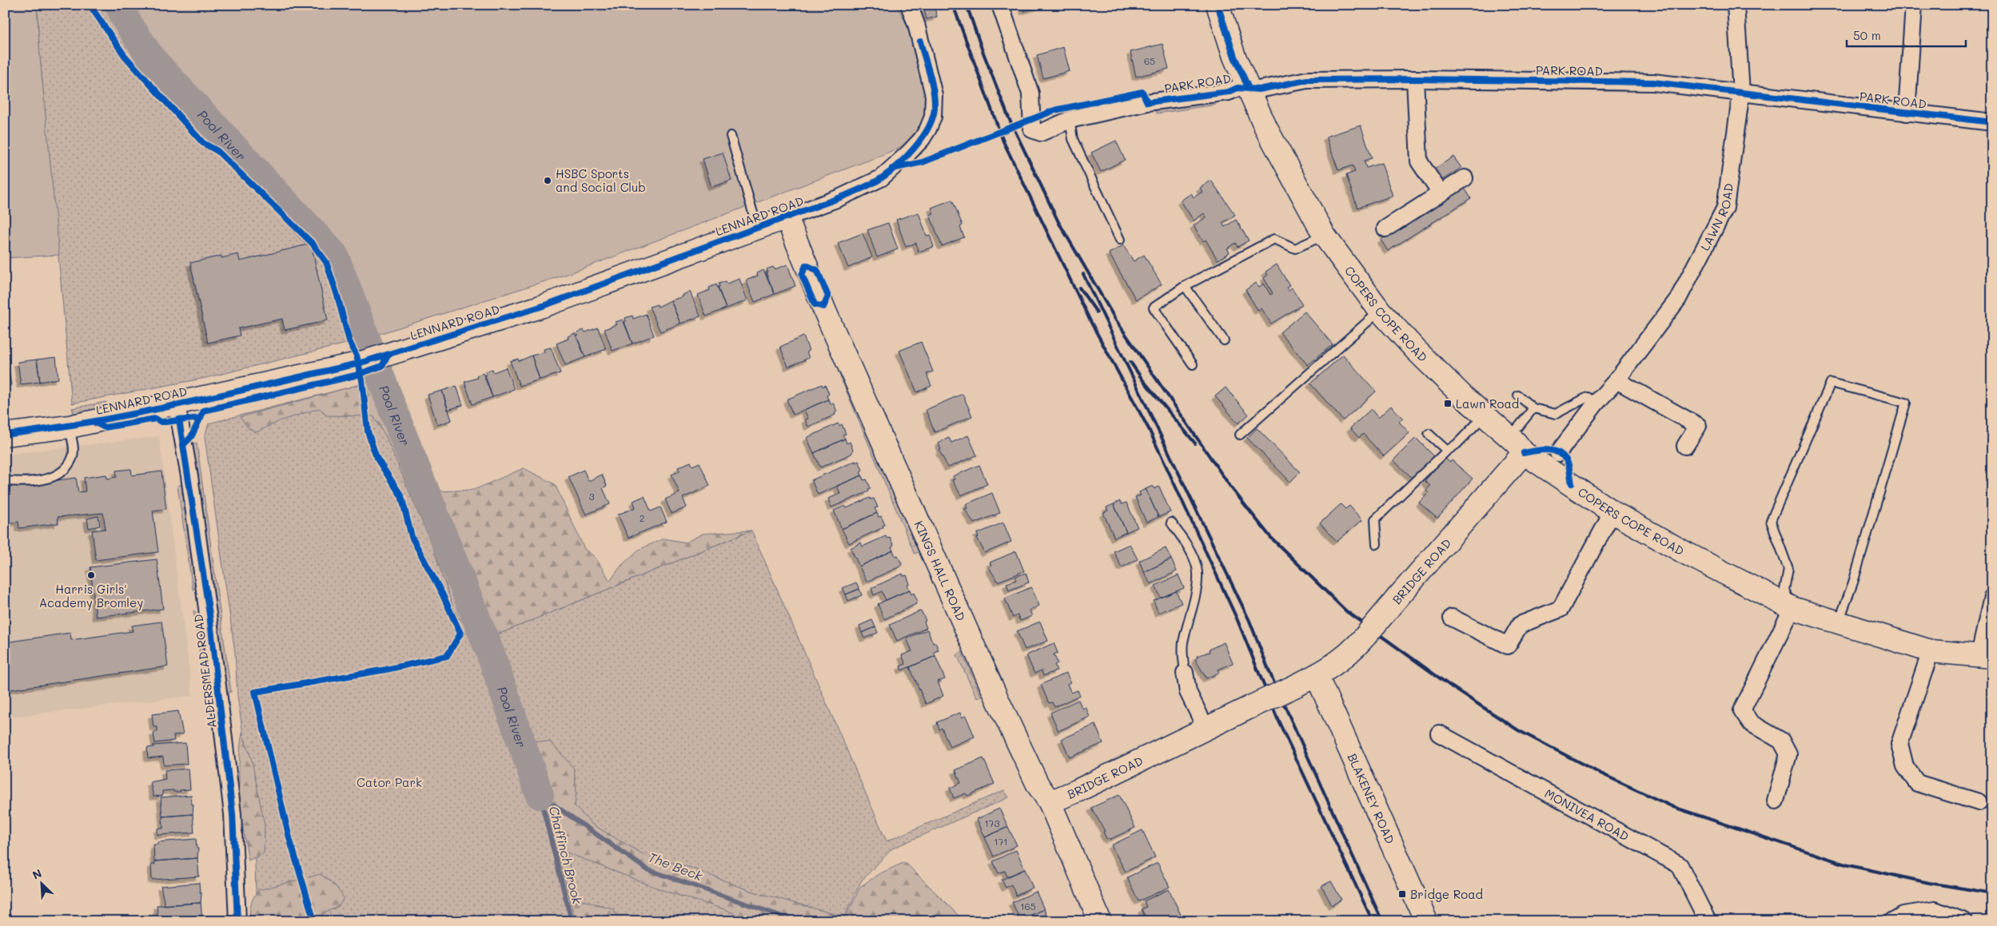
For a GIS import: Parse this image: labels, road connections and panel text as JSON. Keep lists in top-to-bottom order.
{
  "streets": {
    "street": [
      "PARK ROAD",
      "LENNARD ROAD",
      "LAWN ROAD",
      "COPERS COPE ROAD",
      "KINGS HALL ROAD",
      "BRIDGE ROAD",
      "ALDERSMEAD ROAD",
      "BLAKENEY ROAD",
      "MONIVEA ROAD"
    ]
  },
  "crossings": [
    ["PARK ROAD", "LAWN ROAD"],
    ["PARK ROAD", "COPERS COPE ROAD"],
    ["LENNARD ROAD", "KINGS HALL ROAD"],
    ["LENNARD ROAD", "ALDERSMEAD ROAD"],
    ["COPERS COPE ROAD", "BRIDGE ROAD"],
    ["KINGS HALL ROAD", "BRIDGE ROAD"],
    ["BRIDGE ROAD", "BLAKENEY ROAD"]
  ],
  "water": ["Pool River", "Chaffinch Brook", "The Beck"],
  "parks": ["Cator Park"],
  "places": {
    "other": ["HSBC Sports and Social Club", "Harris Girls' Academy Bromley"],
    "transit": ["Lawn Road", "Bridge Road"]
  },
  "house_numbers": [
    "65",
    "3",
    "2",
    "173",
    "171",
    "165"
  ],
  "scale_bar": "50 m",
  "north": "top left"
}
